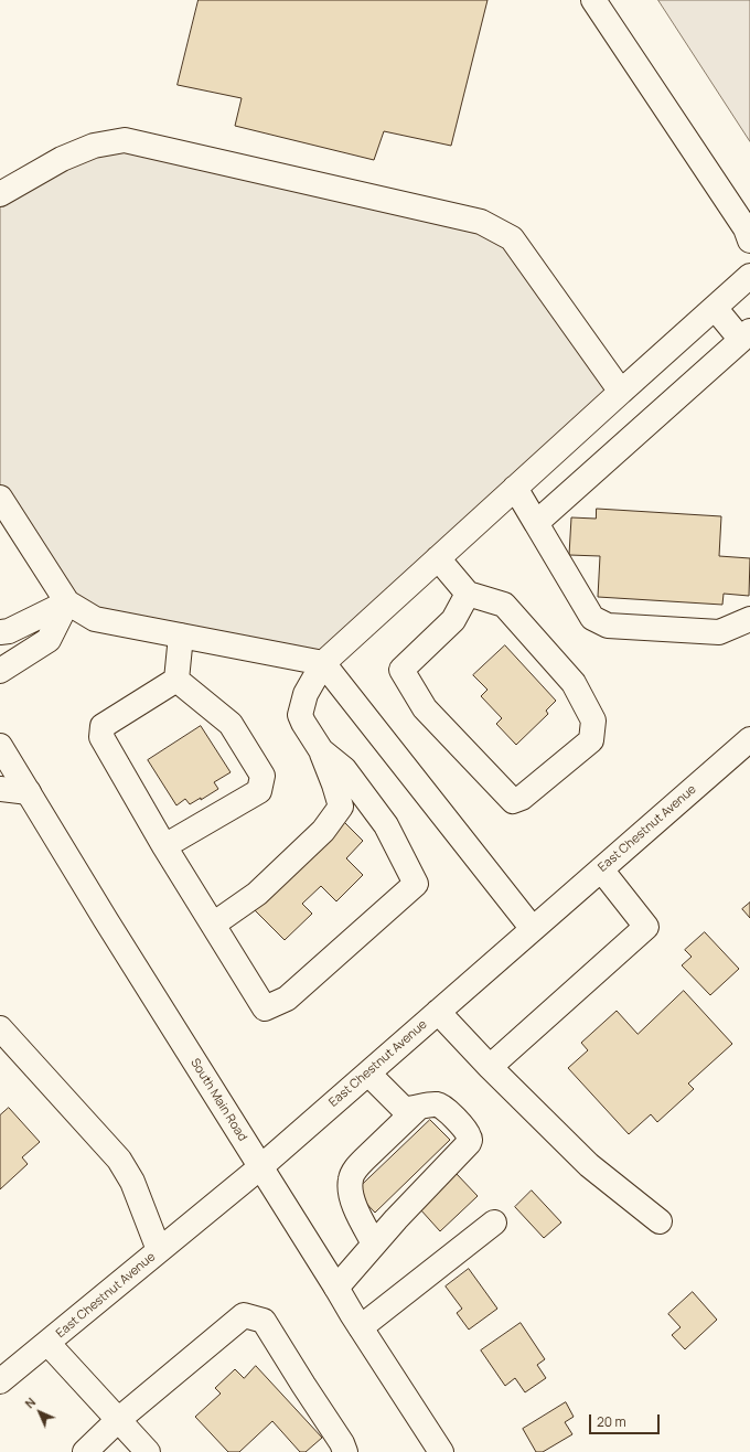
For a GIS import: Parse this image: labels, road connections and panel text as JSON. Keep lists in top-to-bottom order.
{
  "streets": {
    "street": ["East Chestnut Avenue", "South Main Road"]
  },
  "crossings": [
    ["East Chestnut Avenue", "South Main Road"]
  ],
  "scale_bar": "20 m",
  "north": "top left"
}
